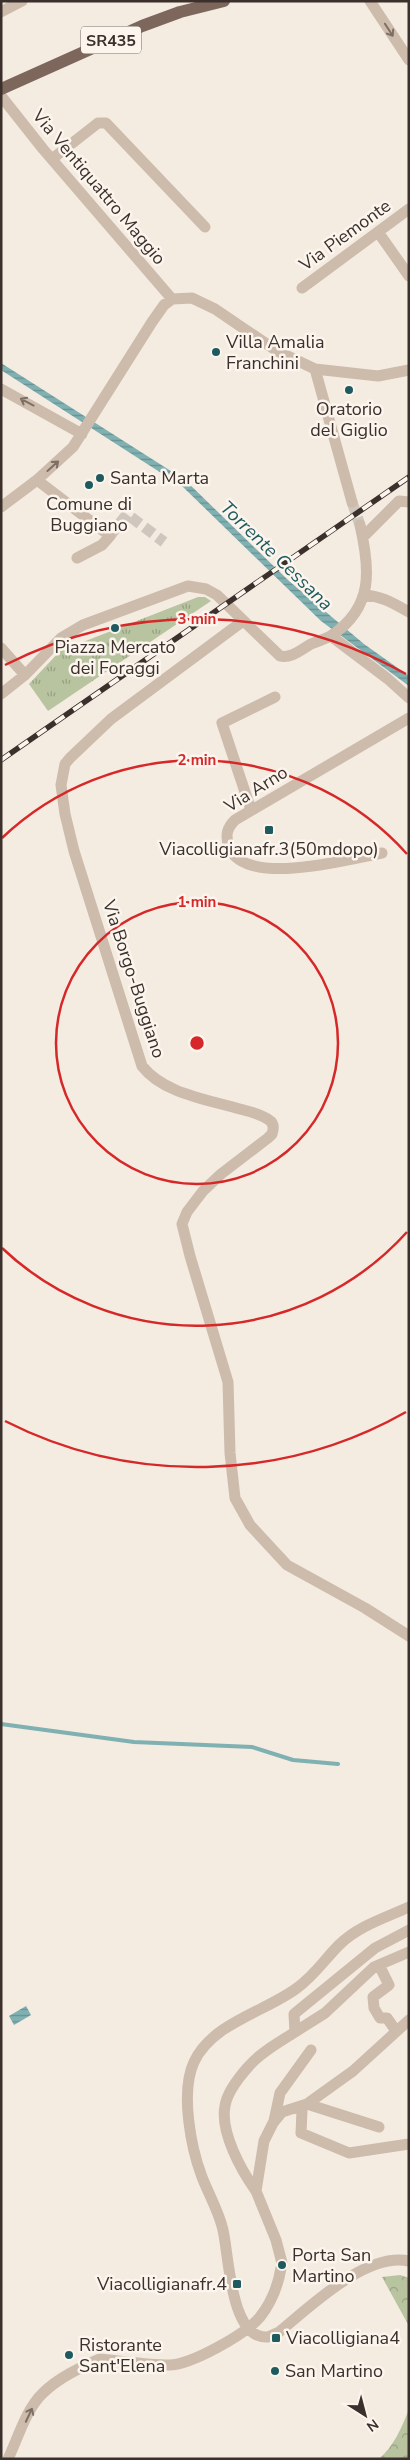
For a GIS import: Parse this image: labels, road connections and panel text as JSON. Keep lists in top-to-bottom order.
{
  "streets": {
    "main road": ["SR435"],
    "street": [
      "Via Ventiquattro Maggio",
      "Via Piemonte",
      "Via Arno",
      "Via Borgo-Buggiano"
    ]
  },
  "water": ["Torrente Cessana"],
  "places": {
    "other": [
      "Villa Amalia Franchini",
      "Oratorio del Giglio",
      "Santa Marta",
      "Comune di Buggiano",
      "Piazza Mercato dei Foraggi",
      "Porta San Martino",
      "Ristorante Sant'Elena",
      "San Martino"
    ],
    "transit": ["Viacolligianafr.3(50mdopo)", "Viacolligianafr.4", "Viacolligiana4"]
  },
  "north": "bottom right",
  "rings": ["3 min", "2 min", "1 min"]
}
